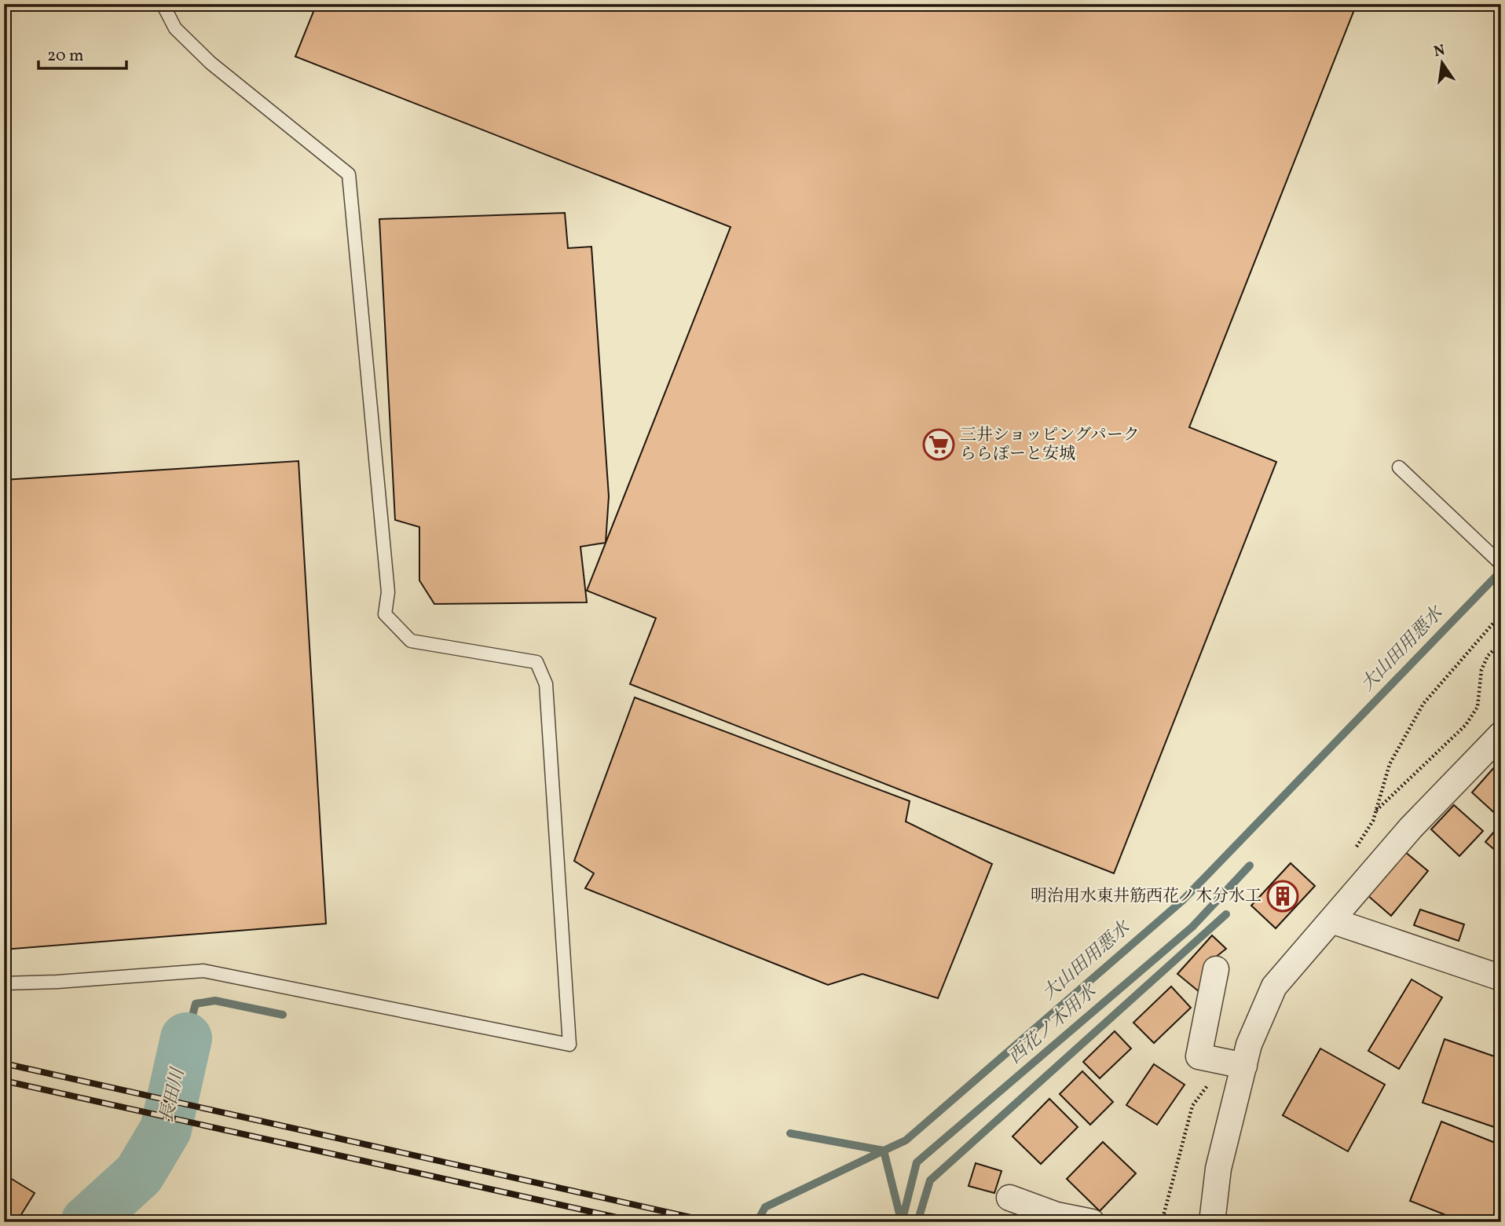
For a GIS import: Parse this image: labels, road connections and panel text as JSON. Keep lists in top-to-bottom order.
{
  "water": ["大山田用悪水", "西花ノ木用水", "長田川"],
  "places": {
    "supermarket": ["三井ショッピングパーク ららぽーと安城"],
    "building": ["明治用水東井筋西花ノ木分水工"]
  },
  "scale_bar": "20 m",
  "north": "top"
}
